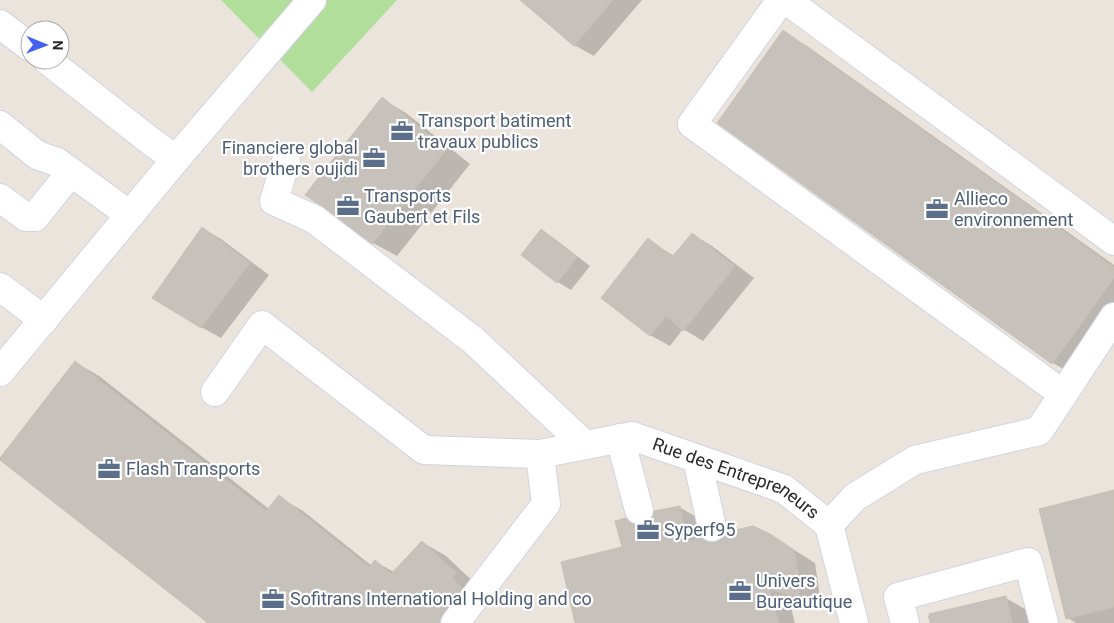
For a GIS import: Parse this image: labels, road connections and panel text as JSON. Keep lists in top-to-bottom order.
{
  "streets": {
    "street": ["Rue des Entrepreneurs"]
  },
  "places": {
    "office": [
      "Transport batiment travaux publics",
      "Financiere global brothers oujidi",
      "Transports Gaubert et Fils",
      "Allieco environnement",
      "Flash Transports",
      "Syperf95",
      "Univers Bureautique",
      "Sofitrans International Holding and co"
    ]
  },
  "north": "right"
}
